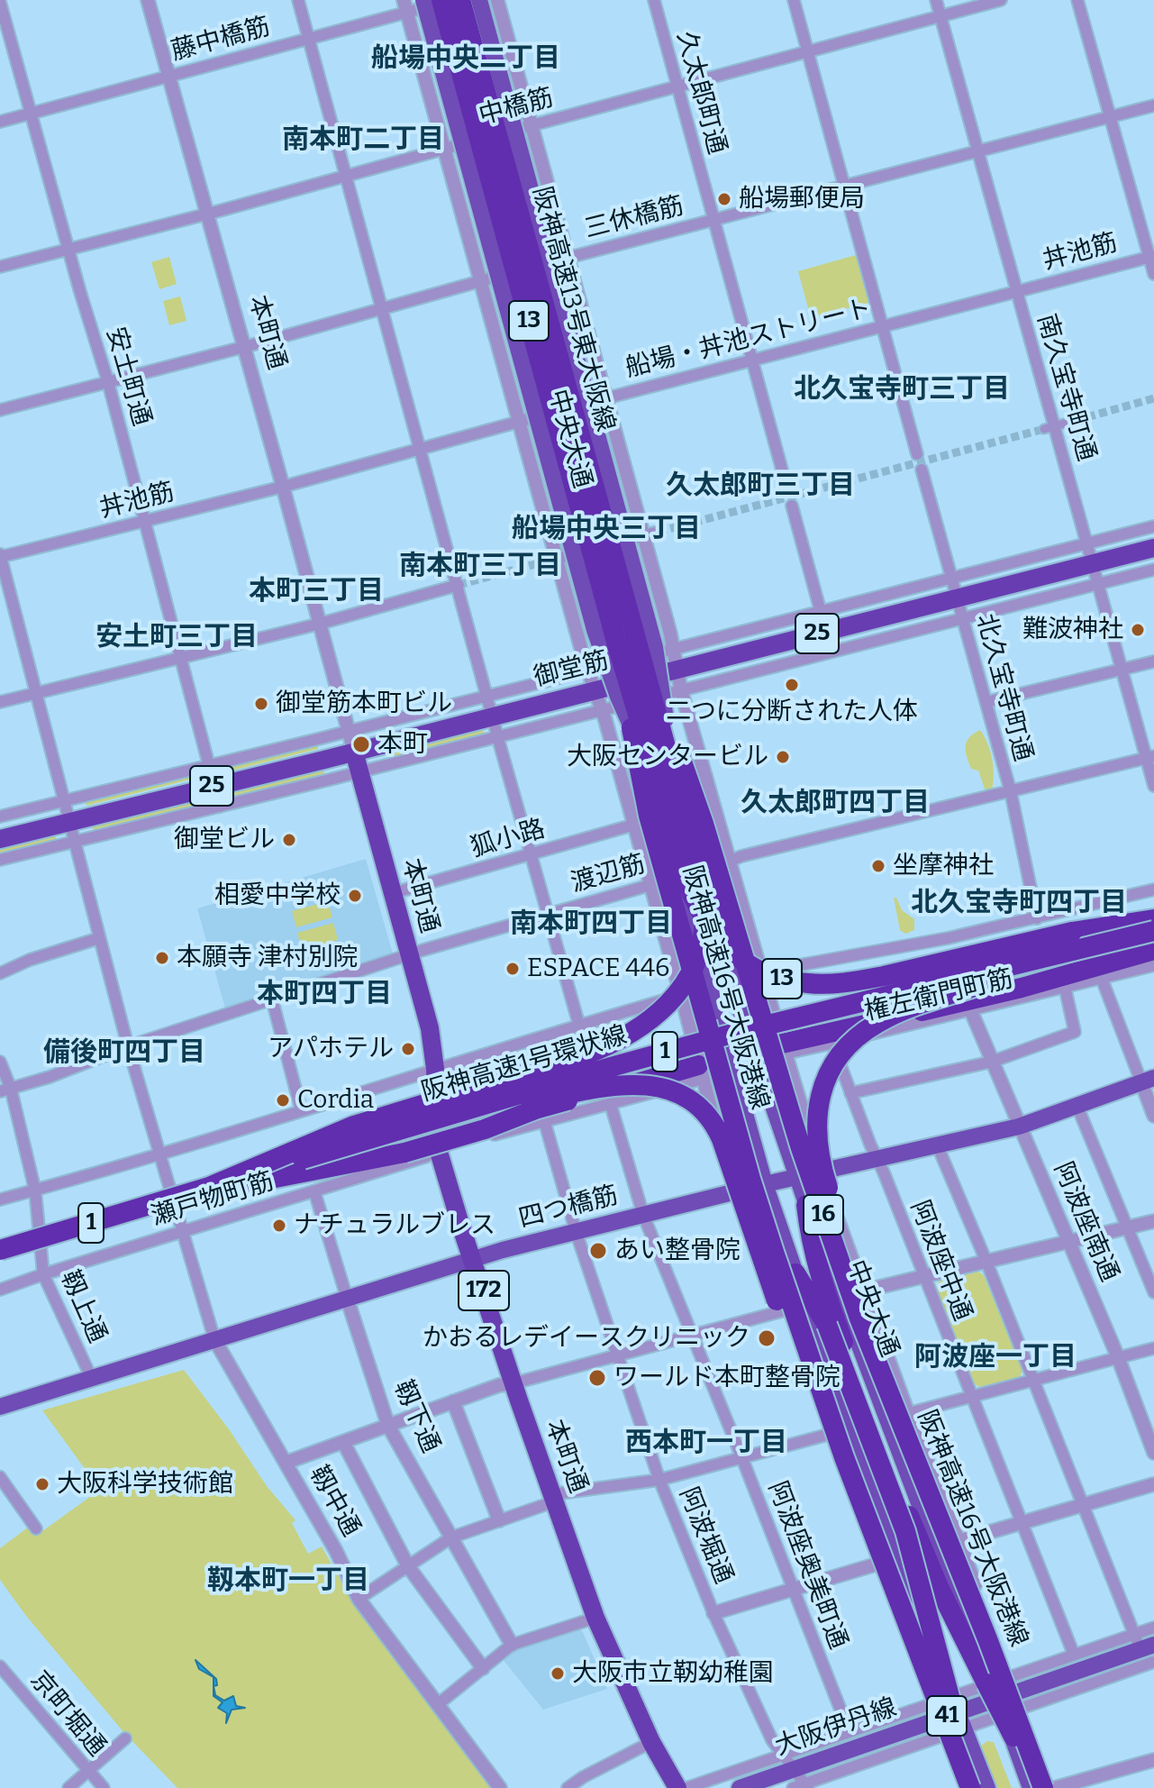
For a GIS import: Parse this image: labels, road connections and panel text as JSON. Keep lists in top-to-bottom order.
{
  "streets": {
    "highway": [
      "阪神高速13号東大阪線",
      "13",
      "本町通",
      "25",
      "御堂筋",
      "阪神高速16号大阪港線",
      "1",
      "阪神高速1号環状線",
      "16",
      "172"
    ],
    "main road": [
      "中央大通",
      "四つ橋筋",
      "41",
      "大阪伊丹線"
    ],
    "street": [
      "藤中橋筋",
      "久太郎町通",
      "中橋筋",
      "三休橋筋",
      "丼池筋",
      "船場・丼池ストリート",
      "安土町通",
      "南久宝寺町通",
      "北久宝寺町通",
      "狐小路",
      "渡辺筋",
      "権左衛門町筋",
      "瀬戸物町筋",
      "阿波座南通",
      "阿波座中通",
      "靱上通",
      "靱下通",
      "靱中通",
      "阿波堀通",
      "阿波座奥美町通",
      "京町堀通"
    ]
  },
  "crossings": [
    ["藤中橋筋", "本町通"],
    ["藤中橋筋", "安土町通"],
    ["藤中橋筋", "中央大通"],
    ["久太郎町通", "中橋筋"],
    ["久太郎町通", "三休橋筋"],
    ["久太郎町通", "船場・丼池ストリート"],
    ["中橋筋", "本町通"],
    ["中橋筋", "安土町通"],
    ["中橋筋", "南久宝寺町通"],
    ["中橋筋", "中央大通"],
    ["三休橋筋", "本町通"],
    ["三休橋筋", "安土町通"],
    ["三休橋筋", "南久宝寺町通"],
    ["三休橋筋", "中央大通"],
    ["丼池筋", "本町通"],
    ["丼池筋", "船場・丼池ストリート"],
    ["丼池筋", "安土町通"],
    ["丼池筋", "南久宝寺町通"],
    ["丼池筋", "靱中通"],
    ["阪神高速13号東大阪線", "13"],
    ["阪神高速13号東大阪線", "阪神高速16号大阪港線"],
    ["阪神高速13号東大阪線", "1"],
    ["13", "阪神高速16号大阪港線"],
    ["13", "1"],
    ["本町通", "船場・丼池ストリート"],
    ["本町通", "御堂筋"],
    ["本町通", "狐小路"],
    ["本町通", "渡辺筋"],
    ["本町通", "瀬戸物町筋"],
    ["本町通", "四つ橋筋"],
    ["船場・丼池ストリート", "南久宝寺町通"],
    ["船場・丼池ストリート", "中央大通"],
    ["安土町通", "御堂筋"],
    ["南久宝寺町通", "御堂筋"],
    ["南久宝寺町通", "渡辺筋"],
    ["中央大通", "御堂筋"],
    ["中央大通", "狐小路"],
    ["中央大通", "渡辺筋"],
    ["中央大通", "四つ橋筋"],
    ["中央大通", "大阪伊丹線"],
    ["御堂筋", "北久宝寺町通"],
    ["御堂筋", "靱中通"],
    ["北久宝寺町通", "渡辺筋"],
    ["渡辺筋", "靱上通"],
    ["渡辺筋", "靱中通"],
    ["阪神高速16号大阪港線", "1"],
    ["阪神高速16号大阪港線", "16"],
    ["権左衛門町筋", "阿波座南通"],
    ["権左衛門町筋", "阿波座中通"],
    ["1", "阪神高速1号環状線"],
    ["阪神高速1号環状線", "16"],
    ["阪神高速1号環状線", "靱中通"],
    ["瀬戸物町筋", "靱上通"],
    ["瀬戸物町筋", "靱下通"],
    ["瀬戸物町筋", "靱中通"],
    ["四つ橋筋", "阿波座南通"],
    ["四つ橋筋", "阿波座中通"],
    ["四つ橋筋", "靱上通"],
    ["四つ橋筋", "靱下通"],
    ["四つ橋筋", "靱中通"],
    ["四つ橋筋", "阿波堀通"],
    ["四つ橋筋", "阿波座奥美町通"],
    ["阿波堀通", "大阪伊丹線"]
  ],
  "districts": [
    "船場中央二丁目",
    "南本町二丁目",
    "北久宝寺町三丁目",
    "久太郎町三丁目",
    "船場中央三丁目",
    "南本町三丁目",
    "本町三丁目",
    "安土町三丁目",
    "久太郎町四丁目",
    "北久宝寺町四丁目",
    "南本町四丁目",
    "本町四丁目",
    "備後町四丁目",
    "阿波座一丁目",
    "西本町一丁目",
    "靱本町一丁目"
  ],
  "places": [
    "船場郵便局",
    "難波神社",
    "二つに分断された人体",
    "御堂筋本町ビル",
    "本町",
    "大阪センタービル",
    "御堂ビル",
    "坐摩神社",
    "相愛中学校",
    "本願寺 津村別院",
    "ESPACE 446",
    "アパホテル",
    "Cordia",
    "ナチュラルブレス",
    "あい整骨院",
    "かおるレデイースクリニック",
    "ワールド本町整骨院",
    "大阪科学技術館",
    "大阪市立靭幼稚園"
  ]
}
